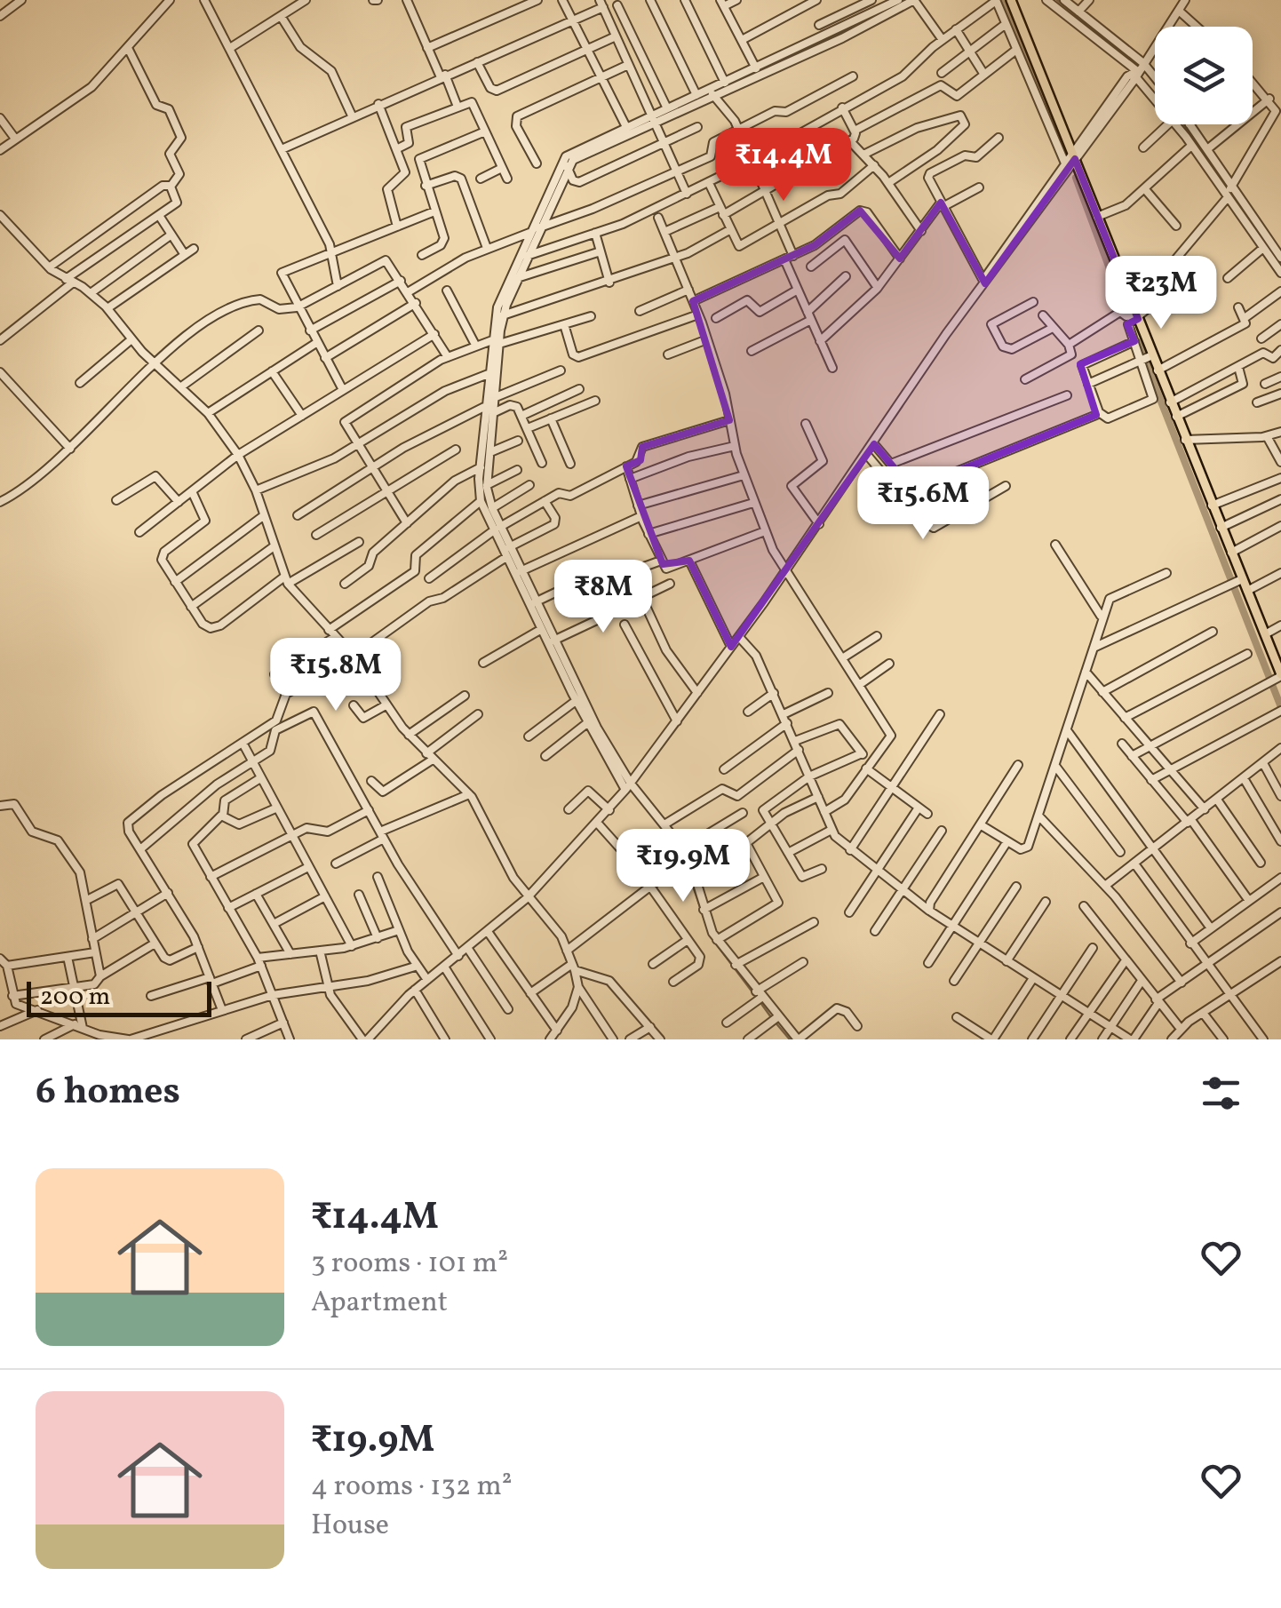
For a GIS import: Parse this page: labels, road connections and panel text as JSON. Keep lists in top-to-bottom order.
{
  "scale_bar": "200 m",
  "page": {
    "price": [
      "₹14.4M",
      "₹23M",
      "₹15.6M",
      "₹8M",
      "₹15.8M",
      "₹19.9M"
    ],
    "scale": "200 m",
    "heading": "6 homes",
    "list": [
      {
        "name": "₹14.4M",
        "note": "3 rooms · 101 m² · Apartment"
      },
      {
        "name": "₹19.9M",
        "note": "4 rooms · 132 m² · House"
      }
    ]
  }
}
